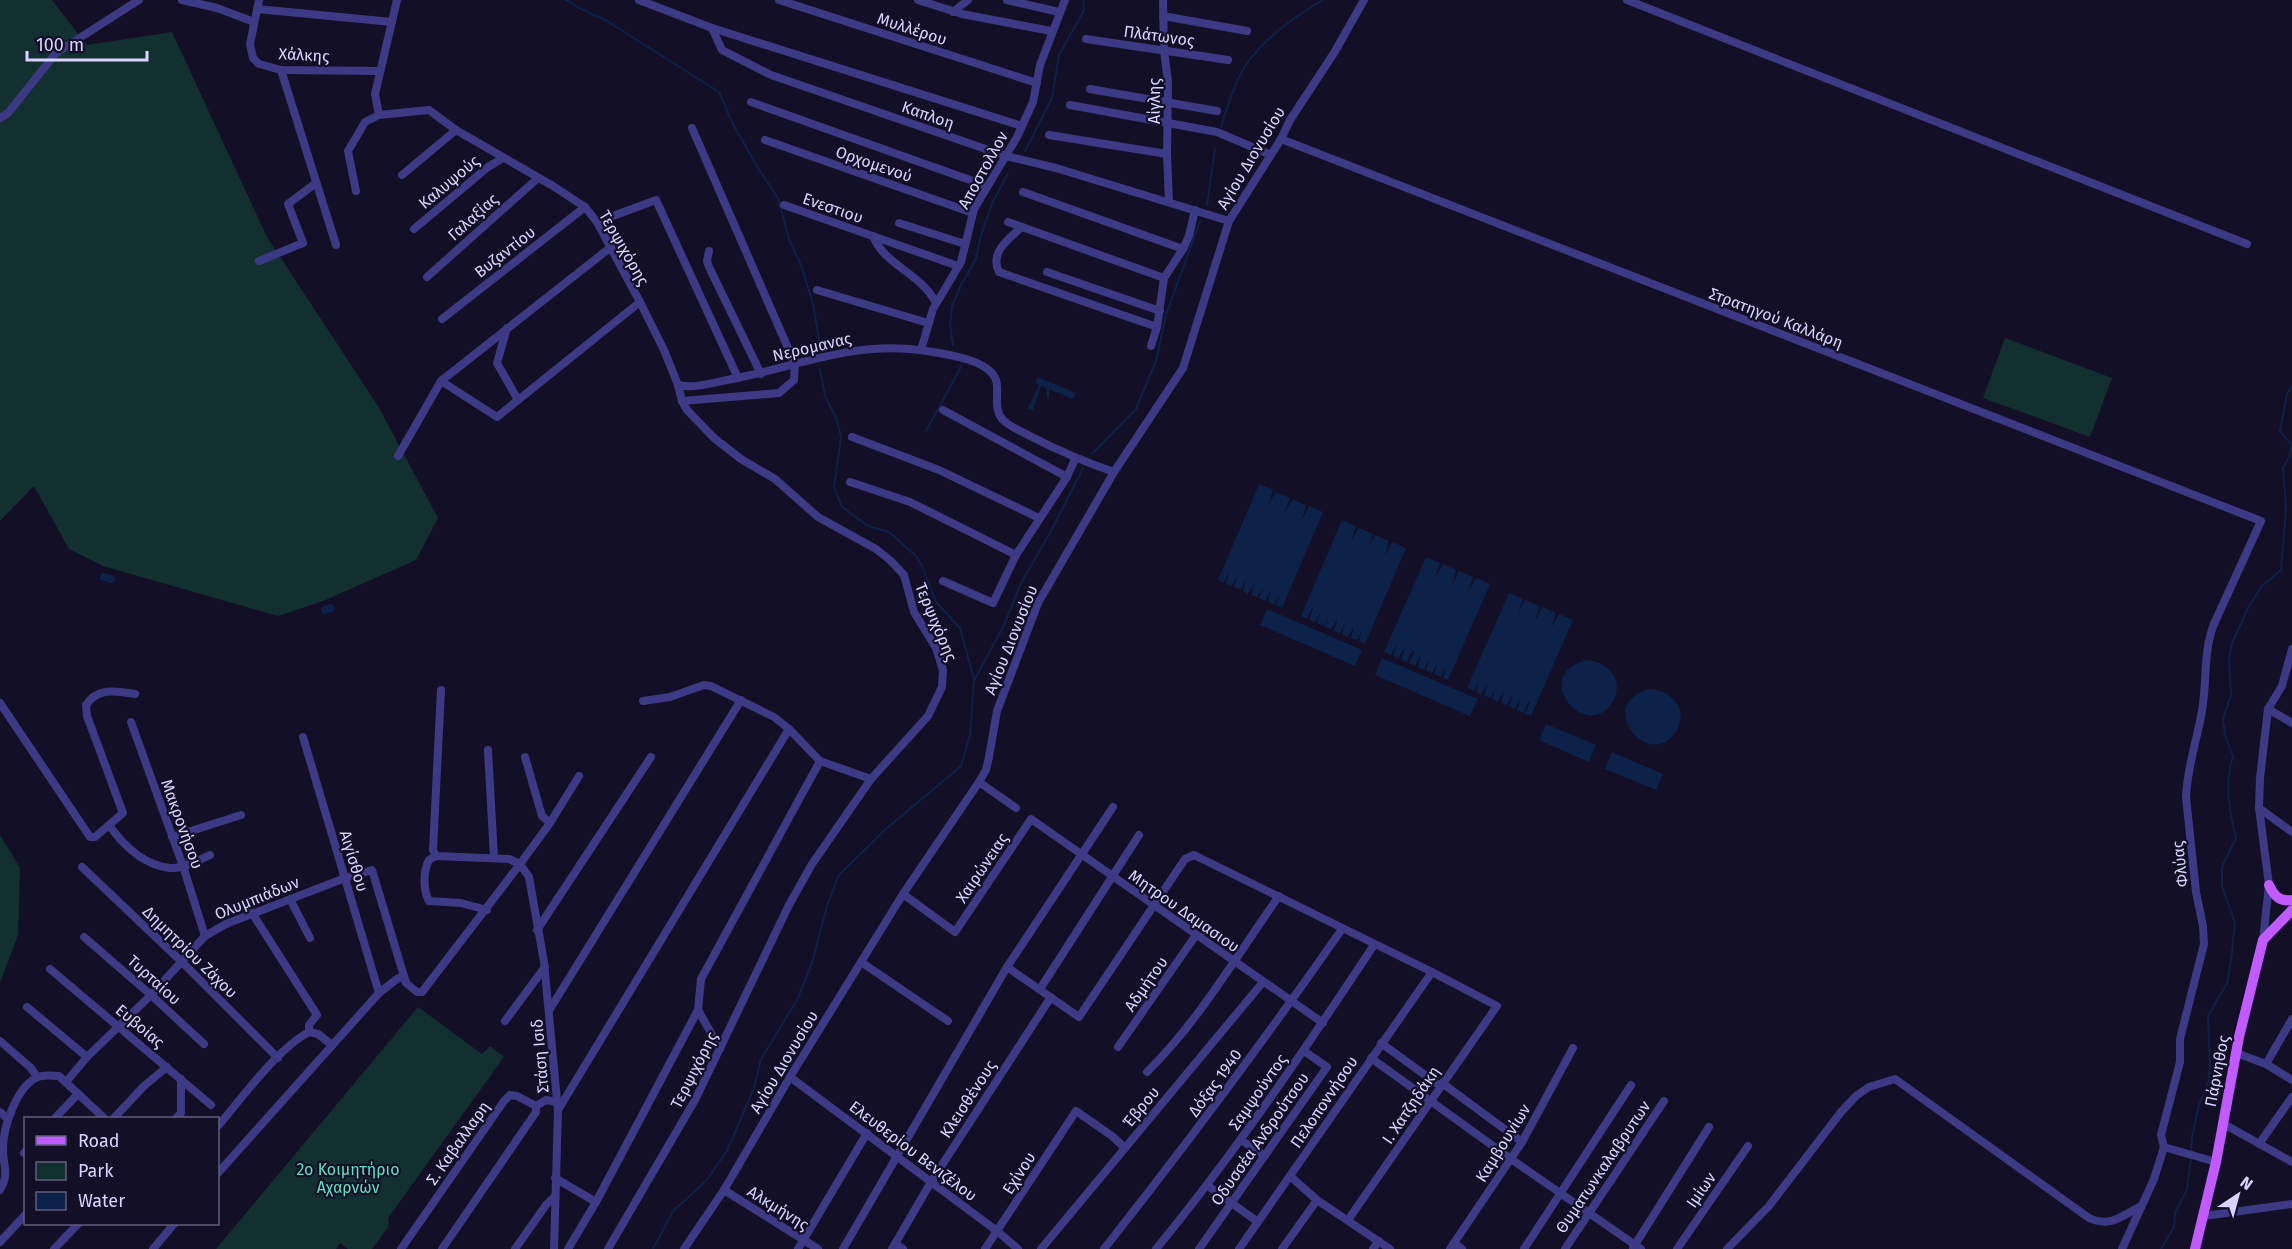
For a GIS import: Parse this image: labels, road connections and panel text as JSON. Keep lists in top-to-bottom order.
{
  "streets": {
    "main road": ["Πάρνηθος"],
    "street": [
      "Μυλλέρου",
      "Πλάτωνος",
      "Χάλκης",
      "Αίγλης",
      "Καπλοη",
      "Αγίου Διονυσίου",
      "Ορχομενού",
      "Αποστολλον",
      "Καλυψούς",
      "Ενεστιου",
      "Γαλαξίας",
      "Τερψιχόρης",
      "Βυζαντίου",
      "Στρατηγού Καλλάρη",
      "Νερομανας",
      "Μακρονήσου",
      "Αιγίσθου",
      "Φλύας",
      "Χαιρώνειας",
      "Ολυμπιάδων",
      "Μητρου Δαμασιου",
      "Δημητρίου Ζάχου",
      "Τυρταίου",
      "Αδμήτου",
      "Ευβοίας",
      "Στάση Ισιδ",
      "Δόξας 1940",
      "Σαμψούντος",
      "Κλεισθένους",
      "Πελοποννήσου",
      "Ι. Χατζηδάκη",
      "Έβρου",
      "Οδυσσέα Ανδρούτσου",
      "Σ. Καβαλλαρη",
      "Καμβουνίων",
      "Ελευθερίου Βενιζέλου",
      "Θυματωνκαλαβρυτων",
      "Εχίνου",
      "Ιμίων",
      "Αλκμήνης"
    ]
  },
  "crossings": [
    ["Μυλλέρου", "Αποστολλον"],
    ["Πλάτωνος", "Αίγλης"],
    ["Αίγλης", "Καπλοη"],
    ["Καπλοη", "Αγίου Διονυσίου"],
    ["Καπλοη", "Αποστολλον"],
    ["Αγίου Διονυσίου", "Στρατηγού Καλλάρη"],
    ["Αγίου Διονυσίου", "Νερομανας"],
    ["Αγίου Διονυσίου", "Χαιρώνειας"],
    ["Αγίου Διονυσίου", "Ελευθερίου Βενιζέλου"],
    ["Αγίου Διονυσίου", "Αλκμήνης"],
    ["Ορχομενού", "Αποστολλον"],
    ["Αποστολλον", "Ενεστιου"],
    ["Αποστολλον", "Νερομανας"],
    ["Καλυψούς", "Τερψιχόρης"],
    ["Γαλαξίας", "Τερψιχόρης"],
    ["Τερψιχόρης", "Βυζαντίου"],
    ["Τερψιχόρης", "Νερομανας"],
    ["Στρατηγού Καλλάρη", "Φλύας"],
    ["Μακρονήσου", "Ολυμπιάδων"],
    ["Αιγίσθου", "Ολυμπιάδων"],
    ["Χαιρώνειας", "Μητρου Δαμασιου"],
    ["Ολυμπιάδων", "Δημητρίου Ζάχου"],
    ["Ολυμπιάδων", "Τυρταίου"],
    ["Ολυμπιάδων", "Ευβοίας"],
    ["Μητρου Δαμασιου", "Αδμήτου"],
    ["Μητρου Δαμασιου", "Δόξας 1940"],
    ["Μητρου Δαμασιου", "Σαμψούντος"],
    ["Μητρου Δαμασιου", "Έβρου"],
    ["Σαμψούντος", "Οδυσσέα Ανδρούτσου"],
    ["Κλεισθένους", "Ελευθερίου Βενιζέλου"],
    ["Πελοποννήσου", "Ι. Χατζηδάκη"],
    ["Έβρου", "Εχίνου"],
    ["Ελευθερίου Βενιζέλου", "Εχίνου"]
  ],
  "parks": ["2ο Κοιμητήριο Αχαρνών"],
  "legend": ["Road", "Park", "Water"],
  "scale_bar": "100 m",
  "north": "top right"
}
